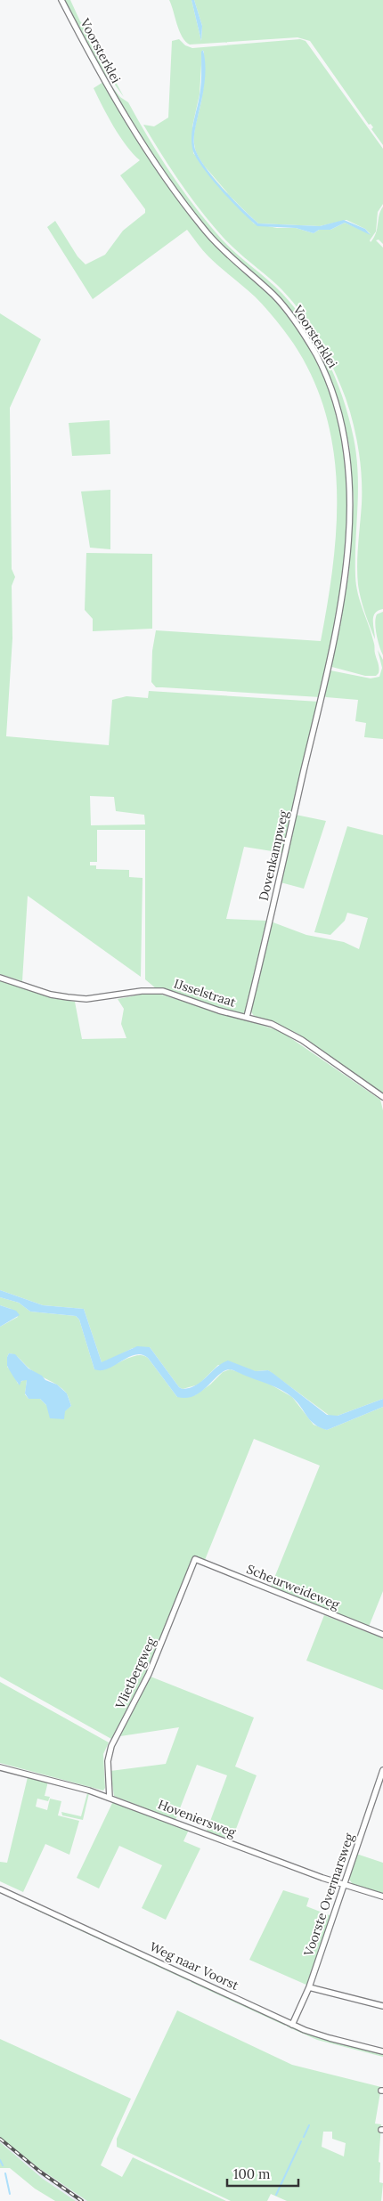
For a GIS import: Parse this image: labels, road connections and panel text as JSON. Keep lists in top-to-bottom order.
{
  "streets": {
    "street": [
      "Voorsterklei",
      "Dovenkampweg",
      "IJsselstraat",
      "Scheurweideweg",
      "Vlietbergweg",
      "Hoveniersweg",
      "Voorste Overmarsweg",
      "Weg naar Voorst"
    ]
  },
  "crossings": [
    ["Voorsterklei", "Dovenkampweg"],
    ["Dovenkampweg", "IJsselstraat"],
    ["Scheurweideweg", "Vlietbergweg"],
    ["Vlietbergweg", "Hoveniersweg"],
    ["Hoveniersweg", "Voorste Overmarsweg"],
    ["Voorste Overmarsweg", "Weg naar Voorst"]
  ],
  "scale_bar": "100 m"
}
